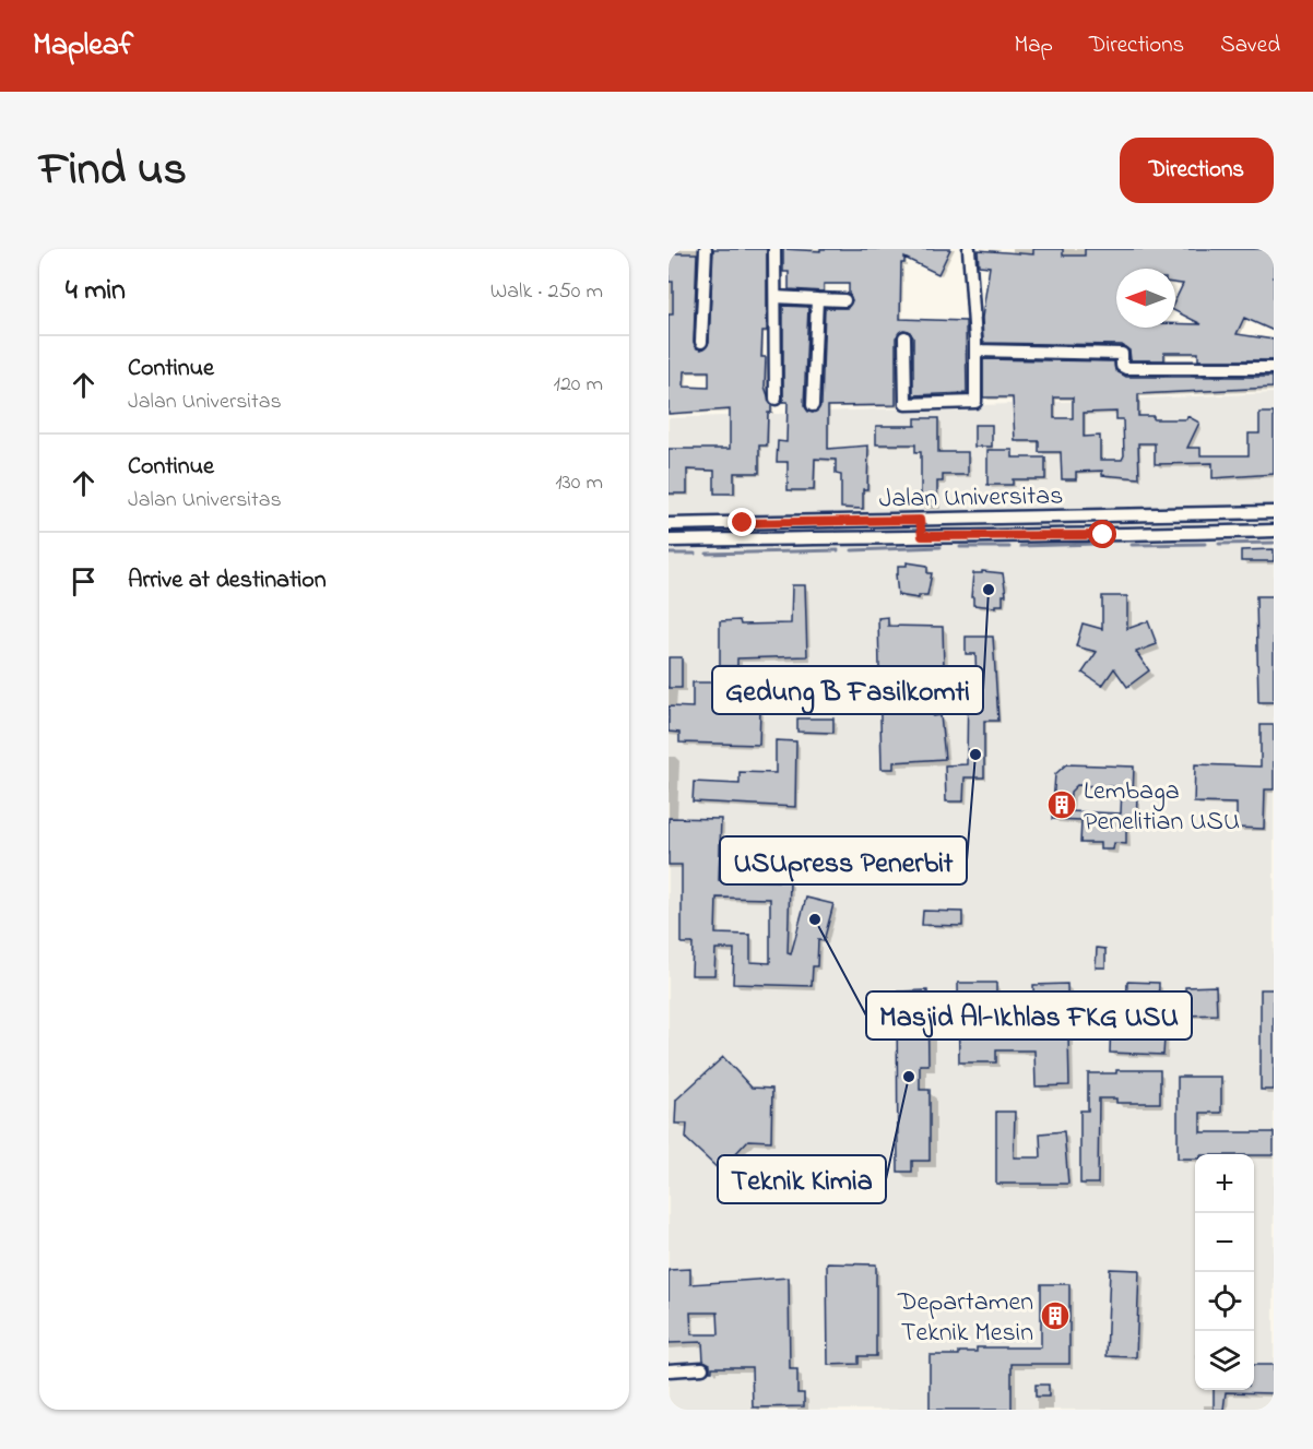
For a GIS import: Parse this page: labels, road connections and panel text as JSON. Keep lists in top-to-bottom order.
{
  "streets": {
    "street": ["Jalan Universitas"]
  },
  "places": {
    "other": [
      "Gedung B Fasilkomti",
      "USUpress Penerbit",
      "Masjid Al-Ikhlas FKG USU",
      "Teknik Kimia"
    ],
    "building": ["Lembaga Penelitian USU", "Departamen Teknik Mesin"]
  },
  "north": "left",
  "page": {
    "header": "Mapleaf",
    "nav": ["Map", "Directions", "Saved"],
    "title": "Find us",
    "buttons": "Directions",
    "heading": ["4 min", "Walk · 250 m"],
    "list": [
      ["Continue", "Jalan Universitas", "120 m"],
      ["Continue", "Jalan Universitas", "130 m"],
      "Arrive at destination"
    ],
    "map_buttons": ["+", "−"]
  }
}
